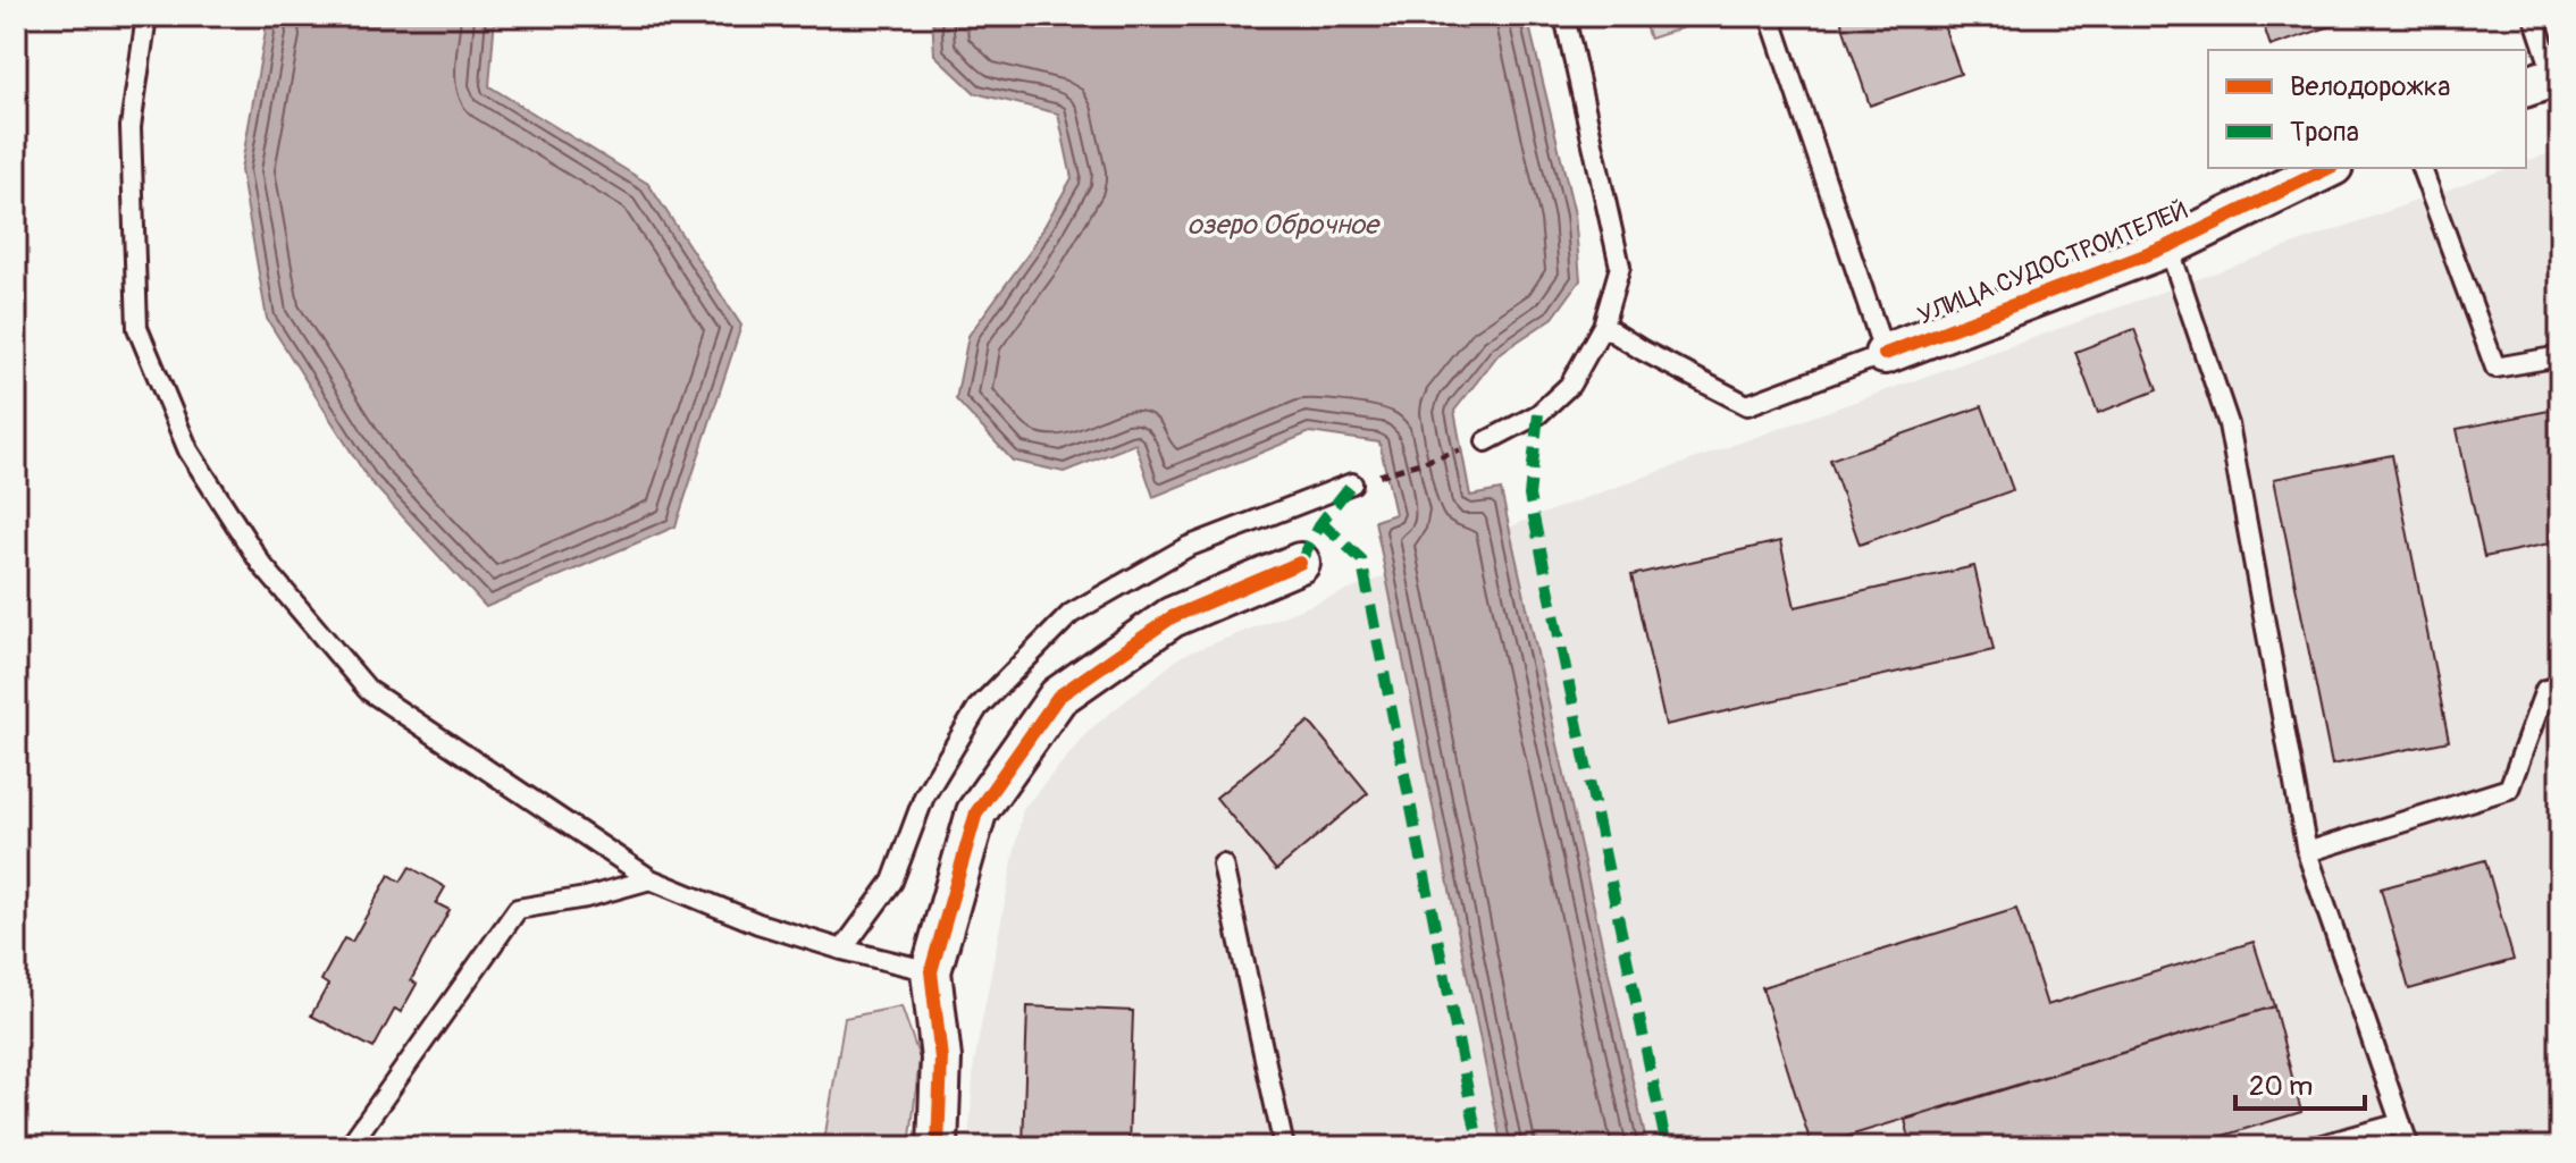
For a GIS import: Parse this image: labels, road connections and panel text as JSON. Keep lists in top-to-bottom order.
{
  "streets": {
    "street": ["УЛИЦА СУДОСТРОИТЕЛЕЙ"]
  },
  "water": ["озеро Оброчное"],
  "legend": ["Велодорожка", "Тропа"],
  "scale_bar": "20 m"
}
